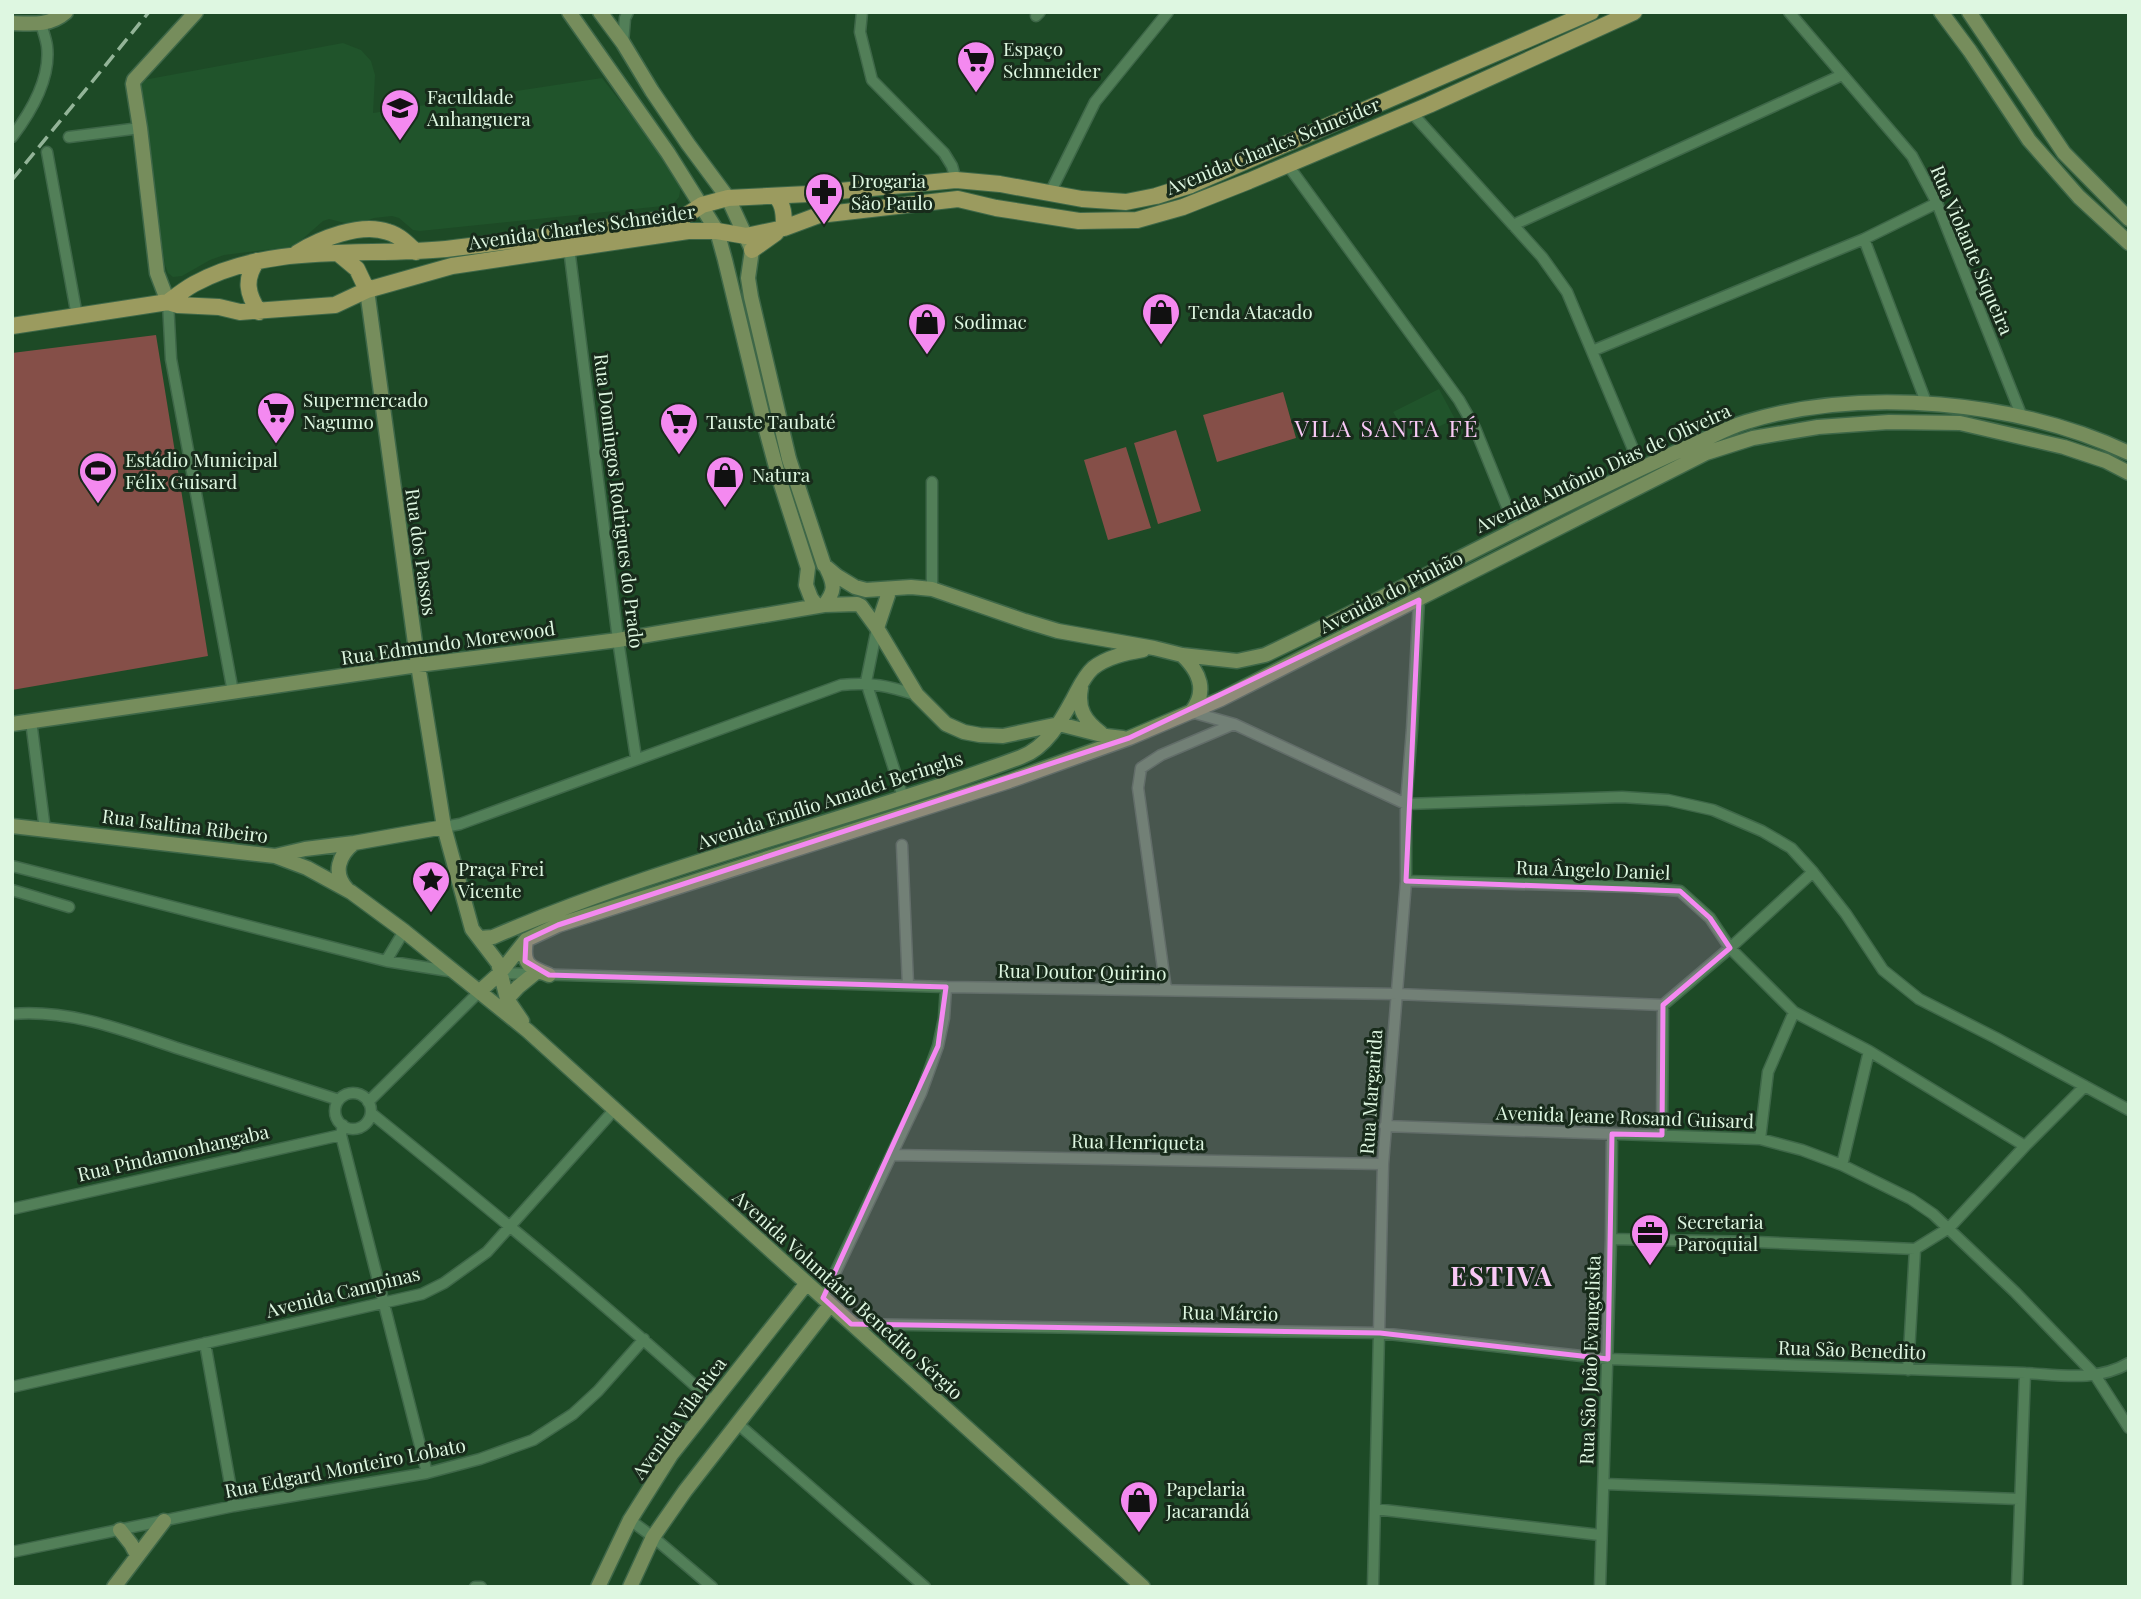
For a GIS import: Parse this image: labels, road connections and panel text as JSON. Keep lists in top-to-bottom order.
{
  "streets": {
    "main road": ["Avenida Charles Schneider"],
    "street": [
      "Rua Violante Siqueira",
      "Avenida Antônio Dias de Oliveira",
      "Rua Domingos Rodrigues do Prado",
      "Rua dos Passos",
      "Avenida do Pinhão",
      "Rua Edmundo Morewood",
      "Avenida Emílio Amadei Beringhs",
      "Rua Isaltina Ribeiro",
      "Rua Ângelo Daniel",
      "Rua Doutor Quirino",
      "Rua Margarida",
      "Avenida Jeane Rosand Guisard",
      "Rua Henriqueta",
      "Rua Pindamonhangaba",
      "Avenida Campinas",
      "Avenida Voluntário Benedito Sérgio",
      "Rua Márcio",
      "Rua São Benedito",
      "Rua São João Evangelista",
      "Avenida Vila Rica",
      "Rua Edgard Monteiro Lobato"
    ]
  },
  "crossings": [
    ["Avenida Charles Schneider", "Rua Domingos Rodrigues do Prado"],
    ["Avenida Charles Schneider", "Rua dos Passos"],
    ["Rua Violante Siqueira", "Avenida Antônio Dias de Oliveira"],
    ["Avenida Antônio Dias de Oliveira", "Avenida do Pinhão"],
    ["Avenida Antônio Dias de Oliveira", "Avenida Emílio Amadei Beringhs"],
    ["Rua Domingos Rodrigues do Prado", "Rua Edmundo Morewood"],
    ["Rua dos Passos", "Rua Edmundo Morewood"],
    ["Rua dos Passos", "Avenida Emílio Amadei Beringhs"],
    ["Rua dos Passos", "Rua Doutor Quirino"],
    ["Rua dos Passos", "Rua Pindamonhangaba"],
    ["Rua dos Passos", "Avenida Voluntário Benedito Sérgio"],
    ["Avenida do Pinhão", "Avenida Emílio Amadei Beringhs"],
    ["Avenida do Pinhão", "Rua Margarida"],
    ["Rua Isaltina Ribeiro", "Rua Pindamonhangaba"],
    ["Rua Isaltina Ribeiro", "Avenida Voluntário Benedito Sérgio"],
    ["Rua Ângelo Daniel", "Rua Margarida"],
    ["Rua Doutor Quirino", "Rua Margarida"],
    ["Rua Doutor Quirino", "Rua Pindamonhangaba"],
    ["Rua Doutor Quirino", "Avenida Voluntário Benedito Sérgio"],
    ["Rua Margarida", "Avenida Jeane Rosand Guisard"],
    ["Rua Margarida", "Rua Henriqueta"],
    ["Rua Margarida", "Rua Márcio"],
    ["Avenida Jeane Rosand Guisard", "Rua São Benedito"],
    ["Avenida Jeane Rosand Guisard", "Rua São João Evangelista"],
    ["Rua Pindamonhangaba", "Avenida Voluntário Benedito Sérgio"],
    ["Avenida Campinas", "Avenida Voluntário Benedito Sérgio"],
    ["Avenida Voluntário Benedito Sérgio", "Rua Márcio"],
    ["Avenida Voluntário Benedito Sérgio", "Avenida Vila Rica"],
    ["Rua Márcio", "Rua São Benedito"],
    ["Rua Márcio", "Rua São João Evangelista"],
    ["Rua São Benedito", "Rua São João Evangelista"]
  ],
  "districts": ["VILA SANTA FÉ", "ESTIVA"],
  "places": {
    "supermarket": ["Espaço Schnneider", "Supermercado Nagumo", "Tauste Taubaté"],
    "school or university": ["Faculdade Anhanguera"],
    "pharmacy": ["Drogaria São Paulo"],
    "shop": [
      "Tenda Atacado",
      "Sodimac",
      "Natura",
      "Papelaria Jacarandá"
    ],
    "sports": ["Estádio Municipal Félix Guisard"],
    "place": ["Praça Frei Vicente"],
    "office": ["Secretaria Paroquial"]
  }
}
